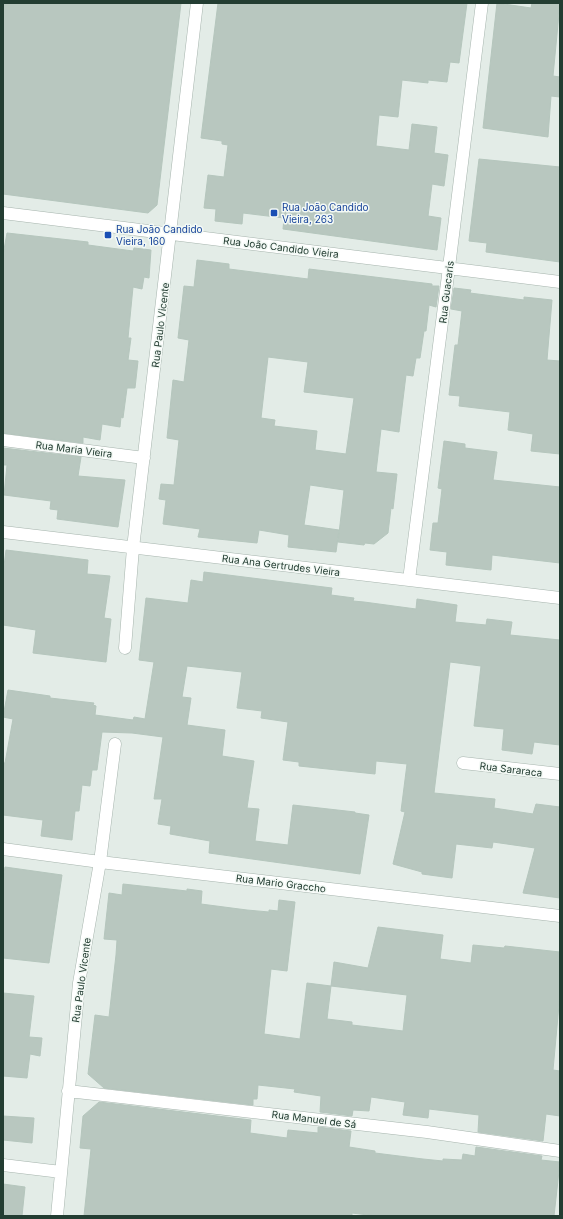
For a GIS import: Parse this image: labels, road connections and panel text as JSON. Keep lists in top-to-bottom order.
{
  "streets": {
    "street": [
      "Rua João Candido Vieira",
      "Rua Guacaris",
      "Rua Paulo Vicente",
      "Rua Maria Vieira",
      "Rua Ana Gertrudes Vieira",
      "Rua Sararaca",
      "Rua Mario Graccho",
      "Rua Manuel de Sá"
    ]
  },
  "crossings": [
    ["Rua João Candido Vieira", "Rua Guacaris"],
    ["Rua João Candido Vieira", "Rua Paulo Vicente"],
    ["Rua Guacaris", "Rua Ana Gertrudes Vieira"],
    ["Rua Paulo Vicente", "Rua Maria Vieira"],
    ["Rua Paulo Vicente", "Rua Ana Gertrudes Vieira"],
    ["Rua Paulo Vicente", "Rua Mario Graccho"],
    ["Rua Paulo Vicente", "Rua Manuel de Sá"]
  ],
  "places": {
    "transit": ["Rua João Candido Vieira, 263", "Rua João Candido Vieira, 160"]
  }
}
